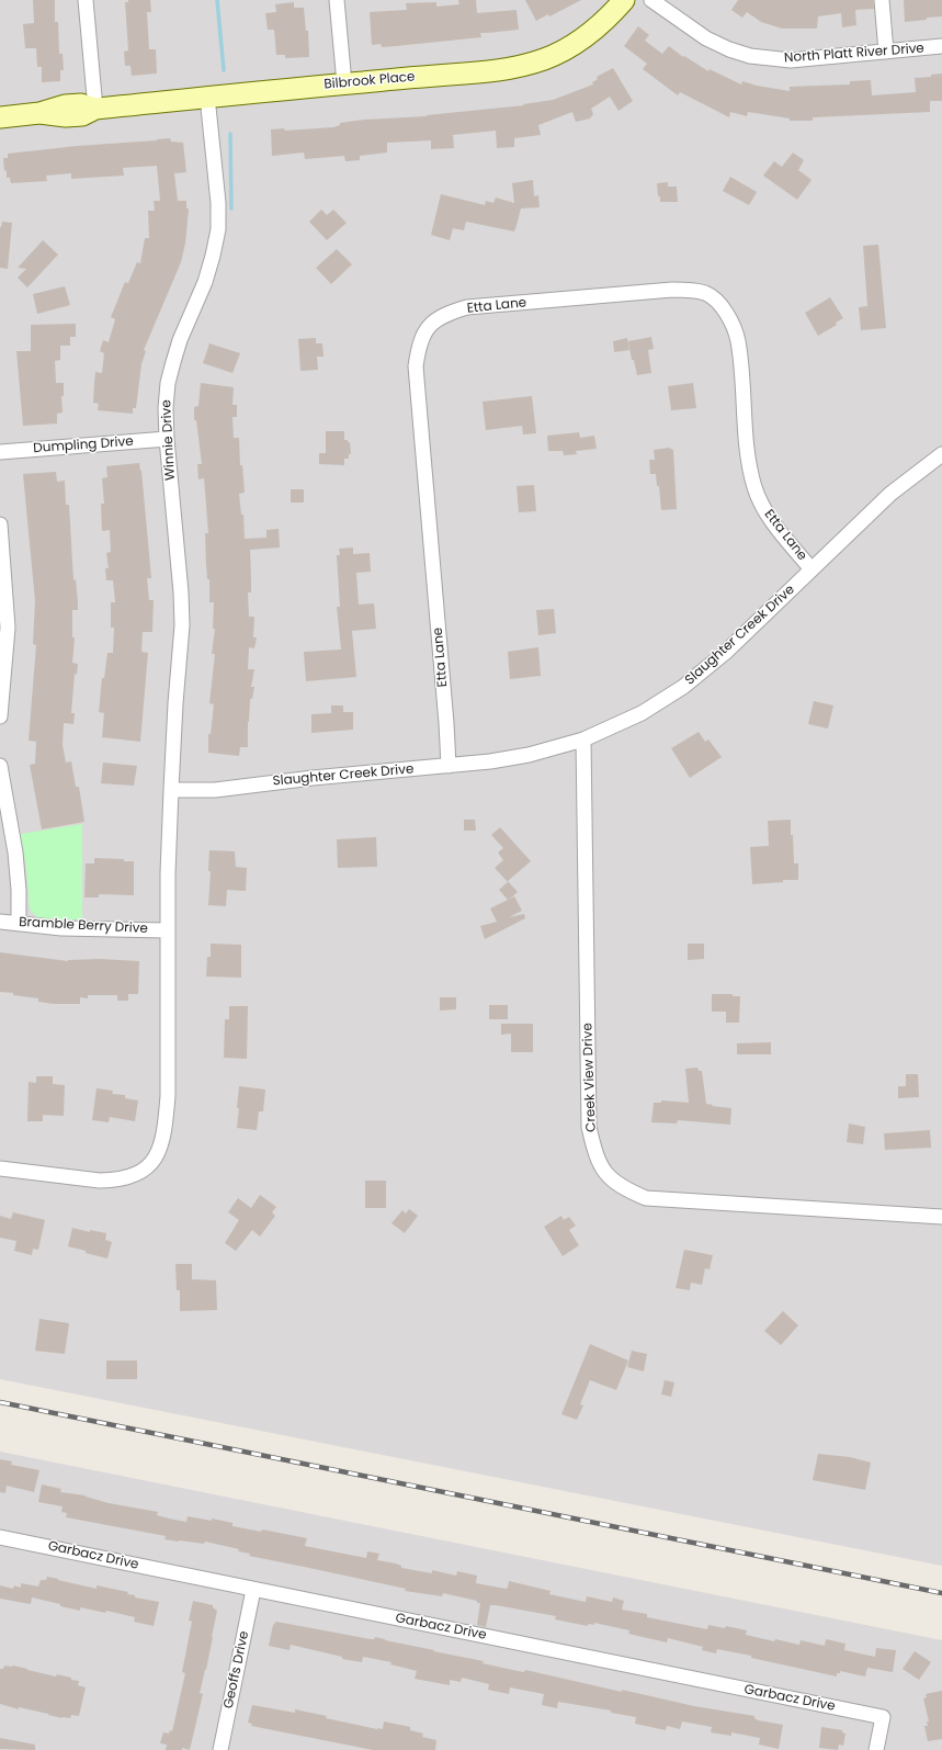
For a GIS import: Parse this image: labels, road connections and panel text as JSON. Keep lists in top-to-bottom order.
{
  "streets": {
    "street": [
      "North Platt River Drive",
      "Bilbrook Place",
      "Etta Lane",
      "Winnie Drive",
      "Dumpling Drive",
      "Slaughter Creek Drive",
      "Bramble Berry Drive",
      "Creek View Drive",
      "Garbacz Drive",
      "Geoffs Drive"
    ]
  },
  "crossings": [
    ["Bilbrook Place", "Winnie Drive"],
    ["Etta Lane", "Slaughter Creek Drive"],
    ["Winnie Drive", "Dumpling Drive"],
    ["Winnie Drive", "Slaughter Creek Drive"],
    ["Slaughter Creek Drive", "Creek View Drive"],
    ["Garbacz Drive", "Geoffs Drive"]
  ]
}
